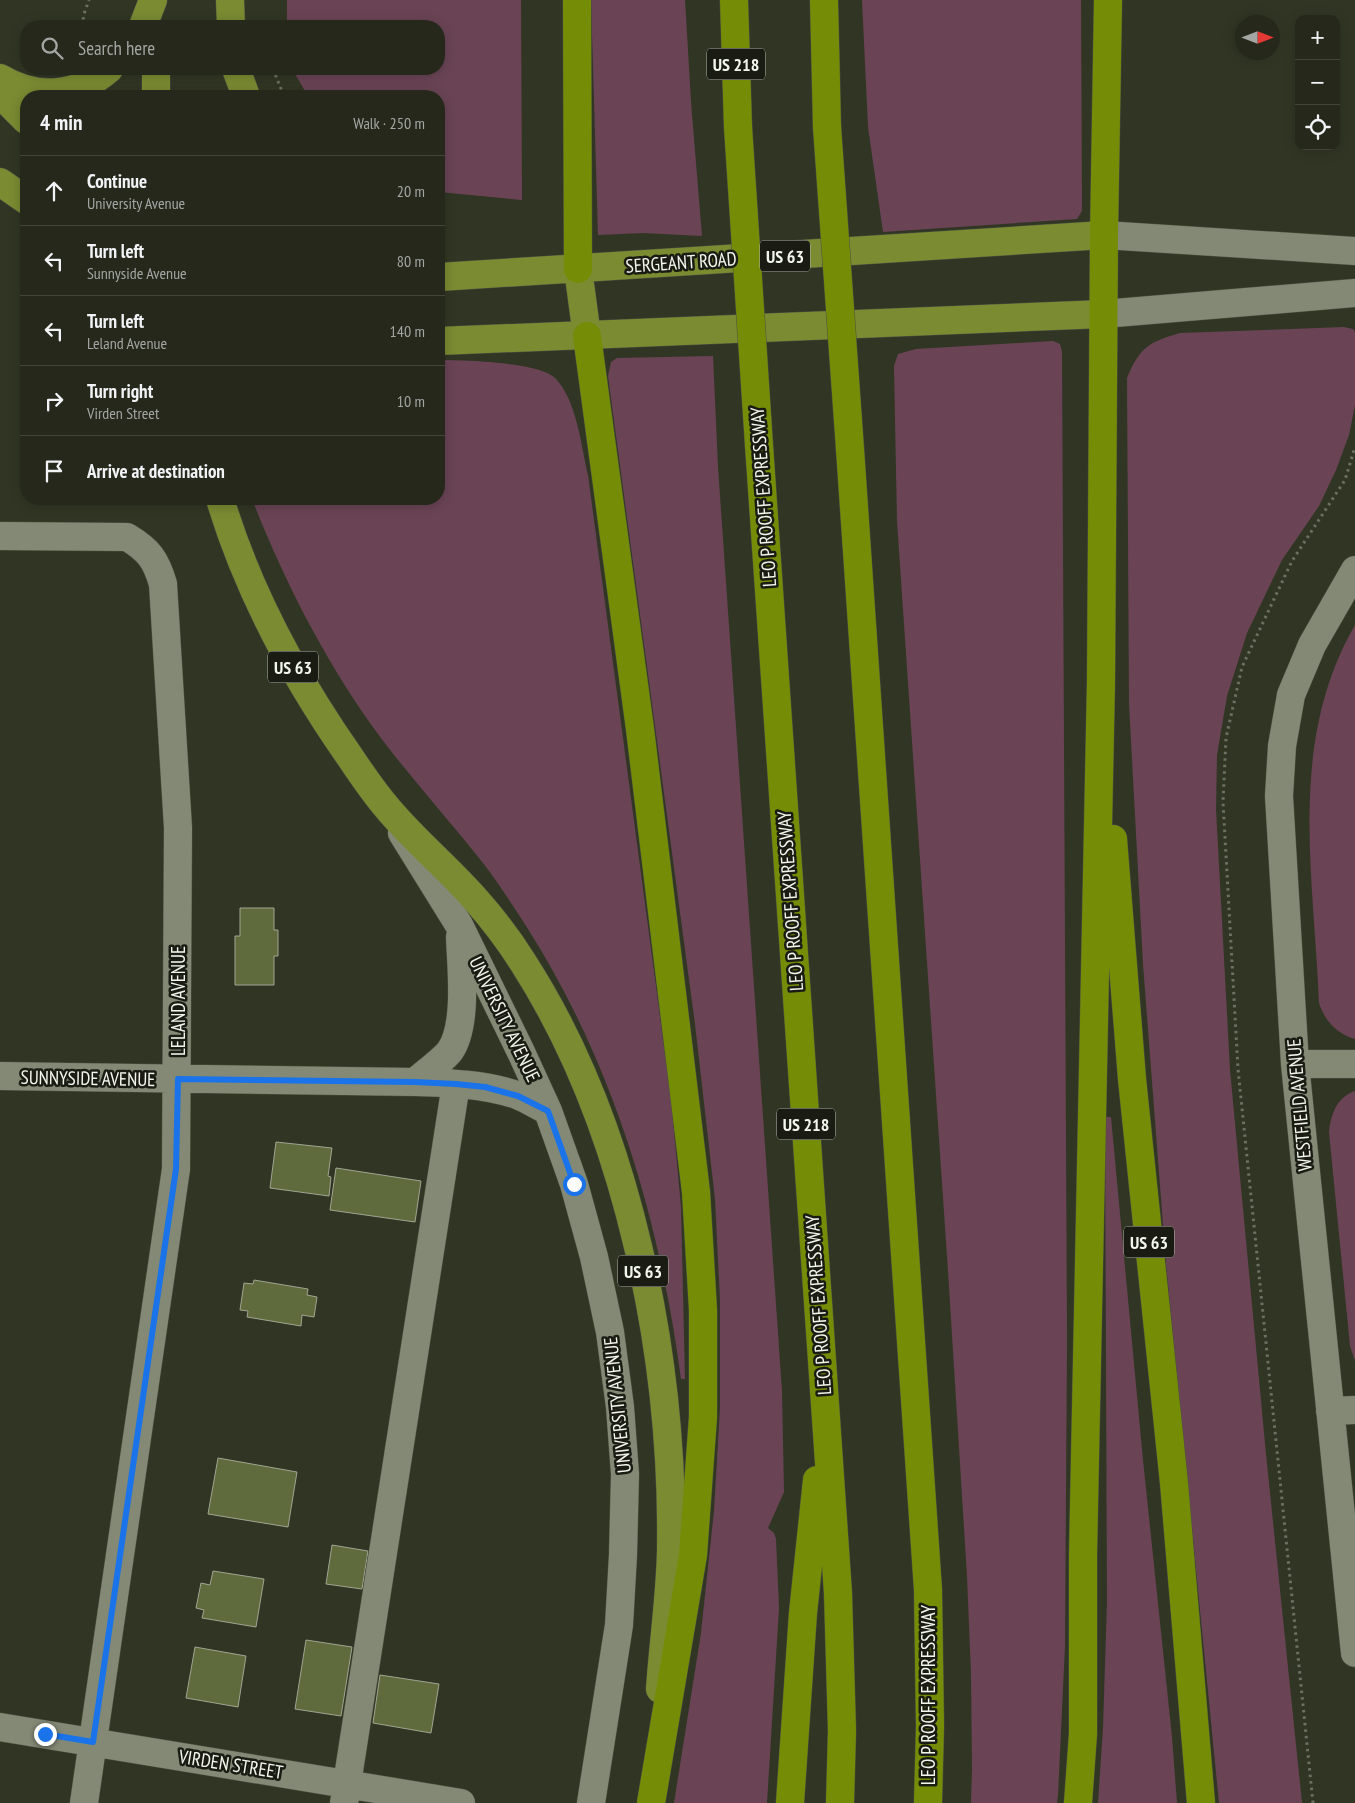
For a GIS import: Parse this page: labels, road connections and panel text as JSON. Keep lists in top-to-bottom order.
{
  "streets": {
    "highway": ["US 218", "US 63", "LEO P ROOFF EXPRESSWAY"],
    "main road": ["SERGEANT ROAD", "UNIVERSITY AVENUE"],
    "street": [
      "LELAND AVENUE",
      "SUNNYSIDE AVENUE",
      "WESTFIELD AVENUE",
      "VIRDEN STREET"
    ]
  },
  "crossings": [
    ["US 63", "SERGEANT ROAD"],
    ["US 63", "UNIVERSITY AVENUE"],
    ["LELAND AVENUE", "SUNNYSIDE AVENUE"],
    ["LELAND AVENUE", "VIRDEN STREET"],
    ["UNIVERSITY AVENUE", "SUNNYSIDE AVENUE"]
  ],
  "north": "right",
  "page": {
    "map_buttons": ["+", "−"],
    "search": "Search here",
    "heading": ["4 min", "Walk · 250 m"],
    "list": [
      ["Continue", "University Avenue", "20 m"],
      ["Turn left", "Sunnyside Avenue", "80 m"],
      ["Turn left", "Leland Avenue", "140 m"],
      ["Turn right", "Virden Street", "10 m"],
      "Arrive at destination"
    ]
  }
}
